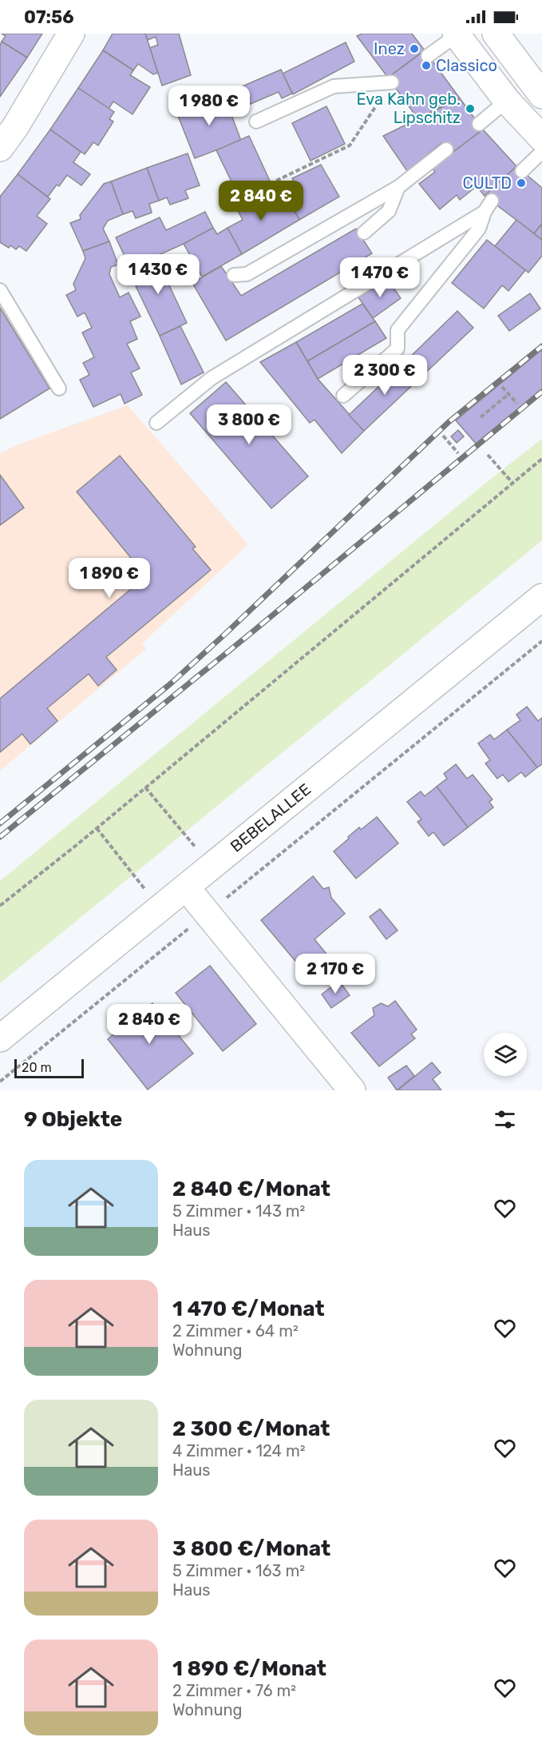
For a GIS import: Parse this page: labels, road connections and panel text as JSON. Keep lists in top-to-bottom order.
{
  "streets": {
    "main road": ["BEBELALLEE"]
  },
  "places": [
    "Inez",
    "Classico",
    "Eva Kahn geb. Lipschitz",
    "CULTD"
  ],
  "scale_bar": "20 m",
  "page": {
    "status": "07:56",
    "price": [
      "1 980 €",
      "2 840 €",
      "1 430 €",
      "1 470 €",
      "2 300 €",
      "3 800 €",
      "1 890 €",
      "2 170 €",
      "2 840 €"
    ],
    "scale": "20 m",
    "heading": "9 Objekte",
    "list": [
      {
        "name": "2 840 €/Monat",
        "note": "5 Zimmer · 143 m² · Haus"
      },
      {
        "name": "1 470 €/Monat",
        "note": "2 Zimmer · 64 m² · Wohnung"
      },
      {
        "name": "2 300 €/Monat",
        "note": "4 Zimmer · 124 m² · Haus"
      },
      {
        "name": "3 800 €/Monat",
        "note": "5 Zimmer · 163 m² · Haus"
      },
      {
        "name": "1 890 €/Monat",
        "note": "2 Zimmer · 76 m² · Wohnung"
      }
    ]
  }
}
